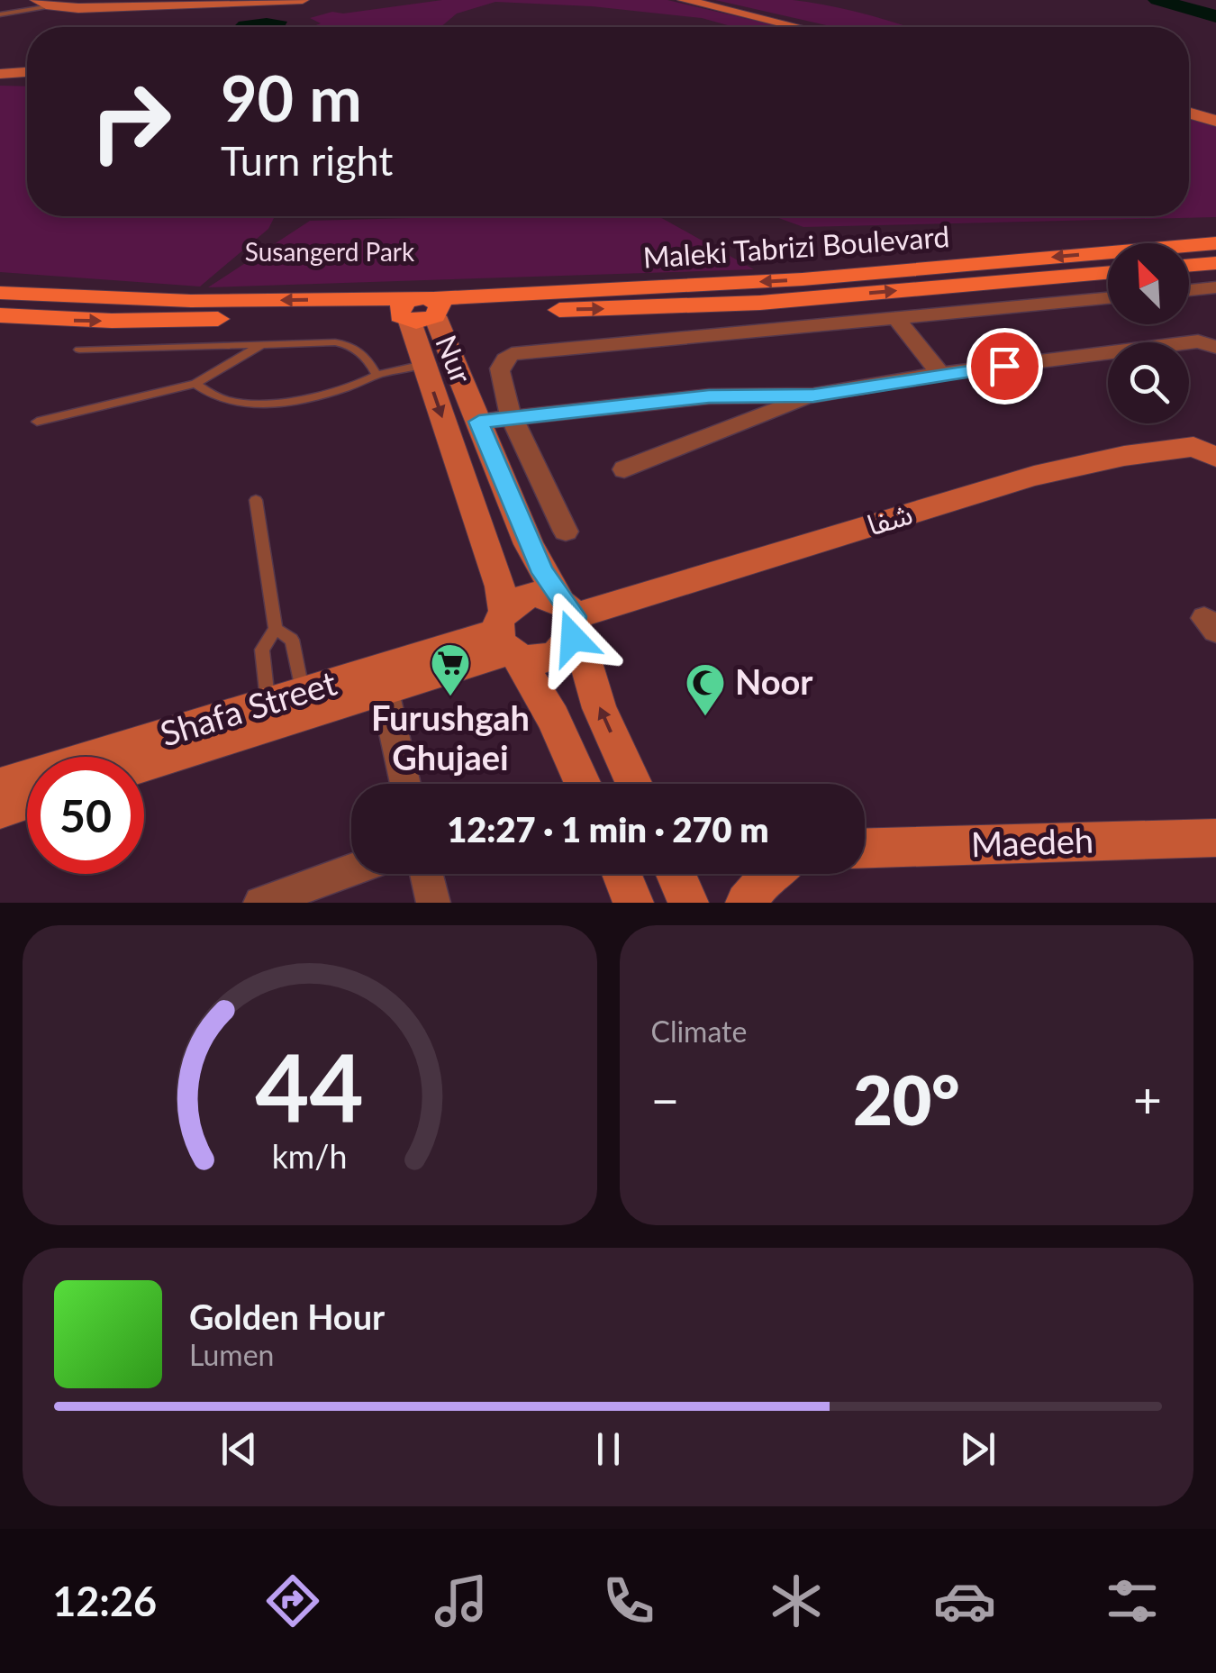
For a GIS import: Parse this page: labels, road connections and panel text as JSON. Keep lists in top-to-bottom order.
{
  "streets": {
    "main road": [
      "Maleki Tabrizi Boulevard",
      "Nur",
      "شفا",
      "Shafa Street",
      "Maedeh"
    ]
  },
  "crossings": [
    ["Maleki Tabrizi Boulevard", "Nur"],
    ["Nur", "شفا"],
    ["Nur", "Shafa Street"],
    ["شفا", "Shafa Street"]
  ],
  "parks": ["Susangerd Park"],
  "places": {
    "supermarket": ["Furushgah Ghujaei"],
    "mosque": ["Noor"]
  },
  "north": "top left",
  "page": {
    "turn": ["90 m", "Turn right"],
    "limit": "50",
    "trip": "12:27 · 1 min · 270 m",
    "tile": "Climate",
    "heat": ["−", "20°", "+"],
    "song": ["Golden Hour", "Lumen"],
    "tabs": "12:26",
    "gauge": ["44", "km/h"]
  }
}
